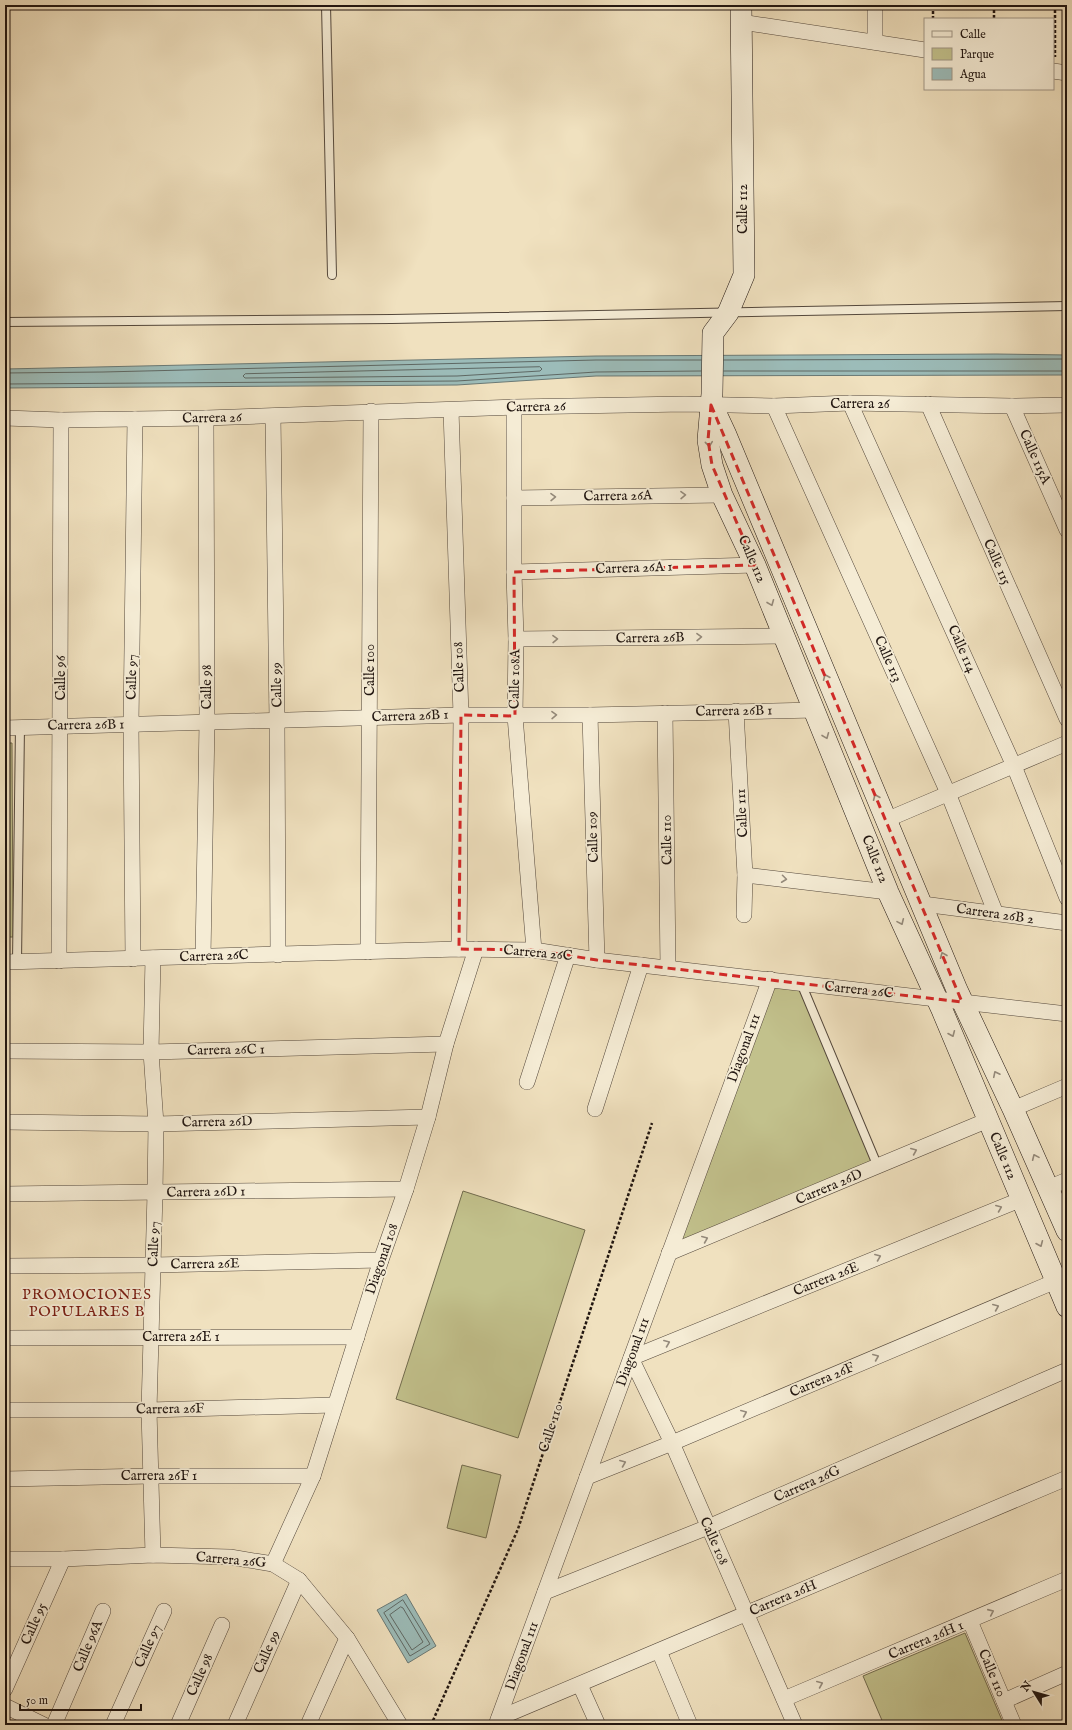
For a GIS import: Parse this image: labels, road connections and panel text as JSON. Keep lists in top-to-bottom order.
{
  "streets": {
    "street": [
      "Calle 112",
      "Carrera 26",
      "Calle 115A",
      "Carrera 26A",
      "Calle 115",
      "Carrera 26A 1",
      "Carrera 26B",
      "Calle 114",
      "Calle 113",
      "Calle 108",
      "Calle 100",
      "Calle 97",
      "Calle 96",
      "Calle 108A",
      "Calle 99",
      "Calle 98",
      "Carrera 26B 1",
      "Calle 111",
      "Calle 109",
      "Calle 110",
      "Carrera 26B 2",
      "Carrera 26C",
      "Diagonal 111",
      "Carrera 26C 1",
      "Carrera 26D",
      "Carrera 26D 1",
      "Diagonal 108",
      "Carrera 26E",
      "Carrera 26E 1",
      "Carrera 26F",
      "Carrera 26F 1",
      "Carrera 26G",
      "Carrera 26H",
      "Calle 95",
      "Carrera 26H 1",
      "Calle 96A"
    ]
  },
  "crossings": [
    ["Calle 112", "Carrera 26"],
    ["Calle 112", "Carrera 26A"],
    ["Calle 112", "Carrera 26A 1"],
    ["Calle 112", "Carrera 26B"],
    ["Calle 112", "Carrera 26B 1"],
    ["Calle 112", "Carrera 26B 2"],
    ["Calle 112", "Carrera 26C"],
    ["Calle 112", "Carrera 26D"],
    ["Calle 112", "Carrera 26E"],
    ["Calle 112", "Carrera 26F"],
    ["Carrera 26", "Calle 115A"],
    ["Carrera 26", "Calle 115"],
    ["Carrera 26", "Calle 114"],
    ["Carrera 26", "Calle 113"],
    ["Carrera 26", "Calle 108"],
    ["Carrera 26", "Calle 100"],
    ["Carrera 26", "Calle 97"],
    ["Carrera 26", "Calle 96"],
    ["Carrera 26", "Calle 108A"],
    ["Carrera 26", "Calle 99"],
    ["Carrera 26", "Calle 98"],
    ["Carrera 26A", "Calle 108A"],
    ["Carrera 26A 1", "Calle 108A"],
    ["Carrera 26B", "Calle 108A"],
    ["Calle 113", "Carrera 26B 2"],
    ["Calle 108", "Carrera 26B 1"],
    ["Calle 108", "Carrera 26C"],
    ["Calle 108", "Diagonal 111"],
    ["Calle 108", "Carrera 26E"],
    ["Calle 108", "Carrera 26F"],
    ["Calle 108", "Carrera 26G"],
    ["Calle 108", "Carrera 26H"],
    ["Calle 108", "Carrera 26H 1"],
    ["Calle 100", "Carrera 26B 1"],
    ["Calle 100", "Carrera 26C"],
    ["Calle 97", "Carrera 26B 1"],
    ["Calle 97", "Carrera 26C"],
    ["Calle 97", "Carrera 26C 1"],
    ["Calle 97", "Carrera 26D"],
    ["Calle 97", "Carrera 26D 1"],
    ["Calle 97", "Carrera 26E"],
    ["Calle 97", "Carrera 26E 1"],
    ["Calle 97", "Carrera 26F"],
    ["Calle 97", "Carrera 26F 1"],
    ["Calle 97", "Carrera 26G"],
    ["Calle 96", "Carrera 26B 1"],
    ["Calle 96", "Carrera 26C"],
    ["Calle 108A", "Carrera 26B 1"],
    ["Calle 108A", "Carrera 26C"],
    ["Calle 99", "Carrera 26B 1"],
    ["Calle 99", "Carrera 26C"],
    ["Calle 99", "Carrera 26G"],
    ["Calle 98", "Carrera 26B 1"],
    ["Calle 98", "Carrera 26C"],
    ["Carrera 26B 1", "Calle 111"],
    ["Carrera 26B 1", "Calle 109"],
    ["Carrera 26B 1", "Calle 110"],
    ["Calle 109", "Carrera 26C"],
    ["Calle 110", "Carrera 26C"],
    ["Calle 110", "Carrera 26H 1"],
    ["Carrera 26C", "Diagonal 111"],
    ["Carrera 26C", "Diagonal 108"],
    ["Diagonal 111", "Carrera 26D"],
    ["Diagonal 111", "Carrera 26E"],
    ["Diagonal 111", "Carrera 26F"],
    ["Diagonal 111", "Carrera 26G"],
    ["Diagonal 111", "Carrera 26H"],
    ["Carrera 26C 1", "Diagonal 108"],
    ["Carrera 26D", "Diagonal 108"],
    ["Carrera 26D 1", "Diagonal 108"],
    ["Diagonal 108", "Carrera 26E"],
    ["Diagonal 108", "Carrera 26E 1"],
    ["Diagonal 108", "Carrera 26F"],
    ["Diagonal 108", "Carrera 26F 1"],
    ["Diagonal 108", "Carrera 26G"],
    ["Carrera 26G", "Calle 95"]
  ],
  "one_way": [
    "Carrera 26A",
    "Carrera 26B",
    "Carrera 26D",
    "Carrera 26E",
    "Carrera 26F",
    "Carrera 26H 1"
  ],
  "districts": ["PROMOCIONES POPULARES B"],
  "legend": ["Calle", "Parque", "Agua"],
  "scale_bar": "50 m",
  "north": "top left"
}
